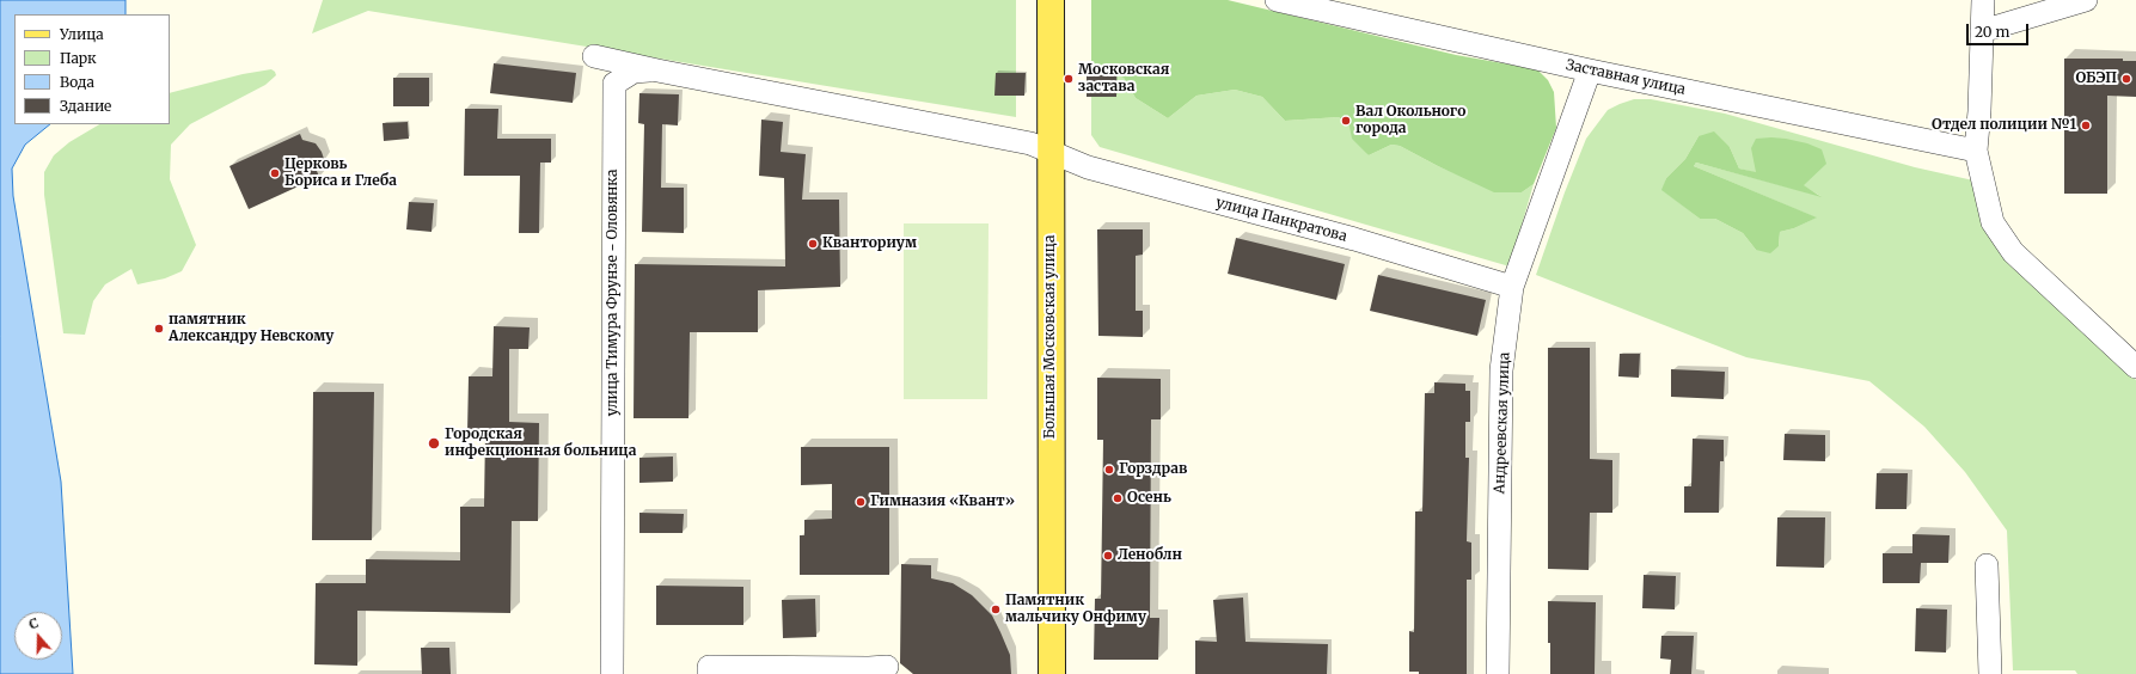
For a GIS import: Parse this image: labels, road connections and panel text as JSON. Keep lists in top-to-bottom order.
{
  "streets": {
    "main road": ["Большая Московская улица"],
    "street": [
      "Заставная улица",
      "улица Панкратова",
      "улица Тимура Фрунзе - Оловянка",
      "Андреевская улица"
    ]
  },
  "crossings": [
    ["Заставная улица", "Андреевская улица"],
    ["улица Панкратова", "улица Тимура Фрунзе - Оловянка"],
    ["улица Панкратова", "Большая Московская улица"],
    ["улица Панкратова", "Андреевская улица"]
  ],
  "places": [
    "Московская застава",
    "ОБЭП",
    "Вал Окольного города",
    "Отдел полиции №1",
    "Церковь Бориса и Глеба",
    "Кванториум",
    "памятник Александру Невскому",
    "Городская инфекционная больница",
    "Горздрав",
    "Осень",
    "Гимназия «Квант»",
    "Леноблн",
    "Памятник мальчику Онфиму"
  ],
  "legend": [
    "Улица",
    "Парк",
    "Вода",
    "Здание"
  ],
  "scale_bar": "20 m",
  "north": "top"
}
